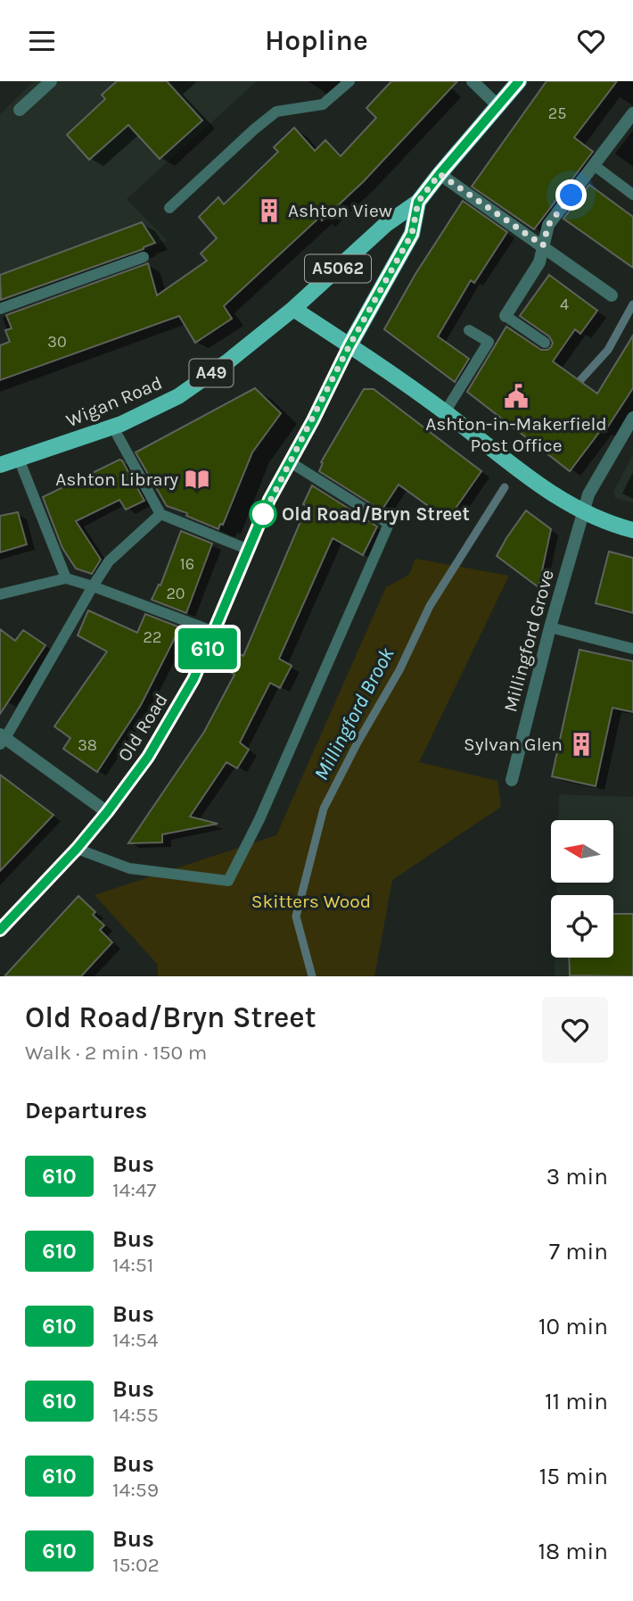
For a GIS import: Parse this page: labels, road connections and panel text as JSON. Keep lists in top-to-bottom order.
{
  "streets": {
    "main road": ["A5062", "A49", "Wigan Road"],
    "street": ["Millingford Grove", "Old Road"]
  },
  "crossings": [
    ["Wigan Road", "Old Road"]
  ],
  "water": ["Millingford Brook"],
  "parks": ["Skitters Wood"],
  "places": {
    "building": ["Ashton View", "Sylvan Glen"],
    "public building": ["Ashton-in-Makerfield Post Office"],
    "library": ["Ashton Library"],
    "other": ["Old Road/Bryn Street"]
  },
  "lines": ["bus line 610"],
  "house_numbers": [
    "25",
    "4",
    "30",
    "16",
    "20",
    "22",
    "38"
  ],
  "north": "left",
  "page": {
    "header": "Hopline",
    "on_map": "610",
    "heading": [
      ["Old Road/Bryn Street", "Walk · 2 min · 150 m"],
      "Departures"
    ],
    "list": [
      {
        "mark": "610",
        "name": "Bus",
        "note": "14:47",
        "value": "3 min"
      },
      {
        "mark": "610",
        "name": "Bus",
        "note": "14:51",
        "value": "7 min"
      },
      {
        "mark": "610",
        "name": "Bus",
        "note": "14:54",
        "value": "10 min"
      },
      {
        "mark": "610",
        "name": "Bus",
        "note": "14:55",
        "value": "11 min"
      },
      {
        "mark": "610",
        "name": "Bus",
        "note": "14:59",
        "value": "15 min"
      },
      {
        "mark": "610",
        "name": "Bus",
        "note": "15:02",
        "value": "18 min"
      }
    ]
  }
}
